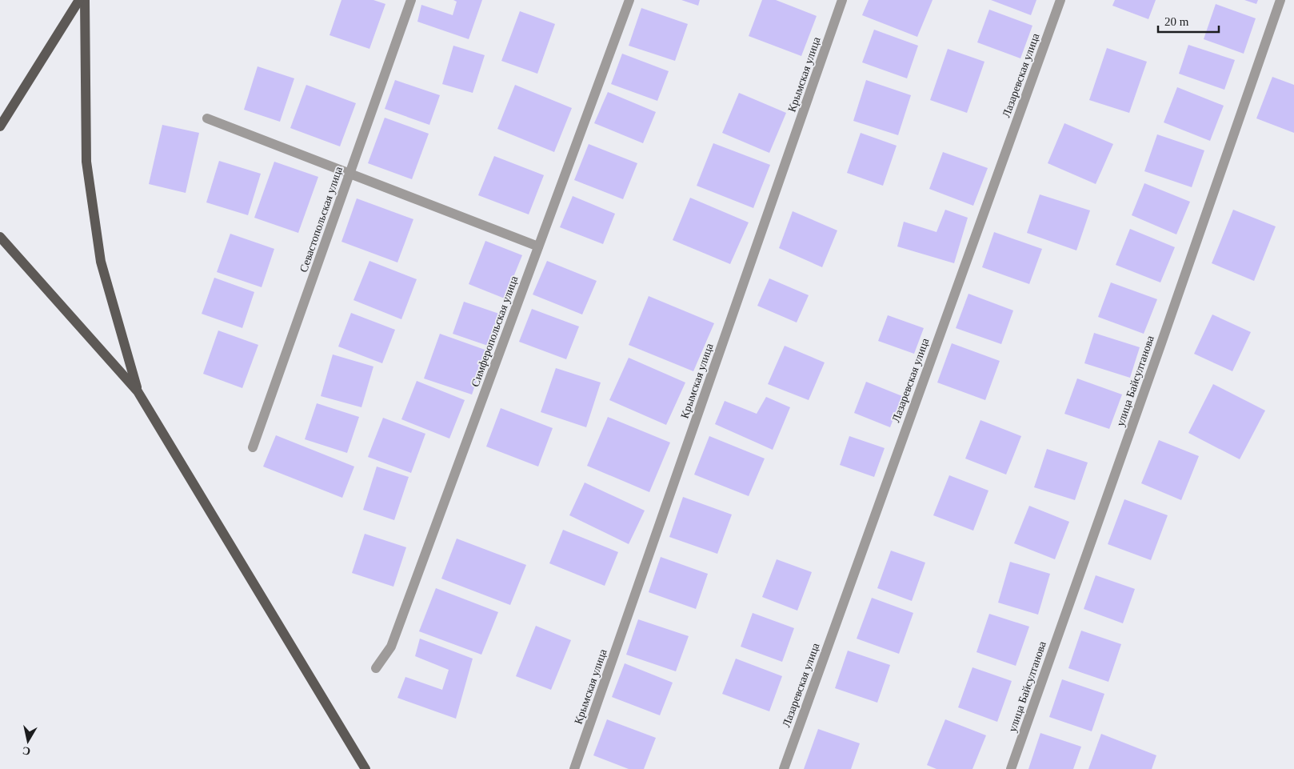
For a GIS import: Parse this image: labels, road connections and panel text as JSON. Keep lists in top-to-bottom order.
{
  "streets": {
    "street": [
      "Крымская улица",
      "Лазаревская улица",
      "Севастопольская улица",
      "Симферопольская улица",
      "улица Байсултанова"
    ]
  },
  "scale_bar": "20 m",
  "north": "bottom"
}
